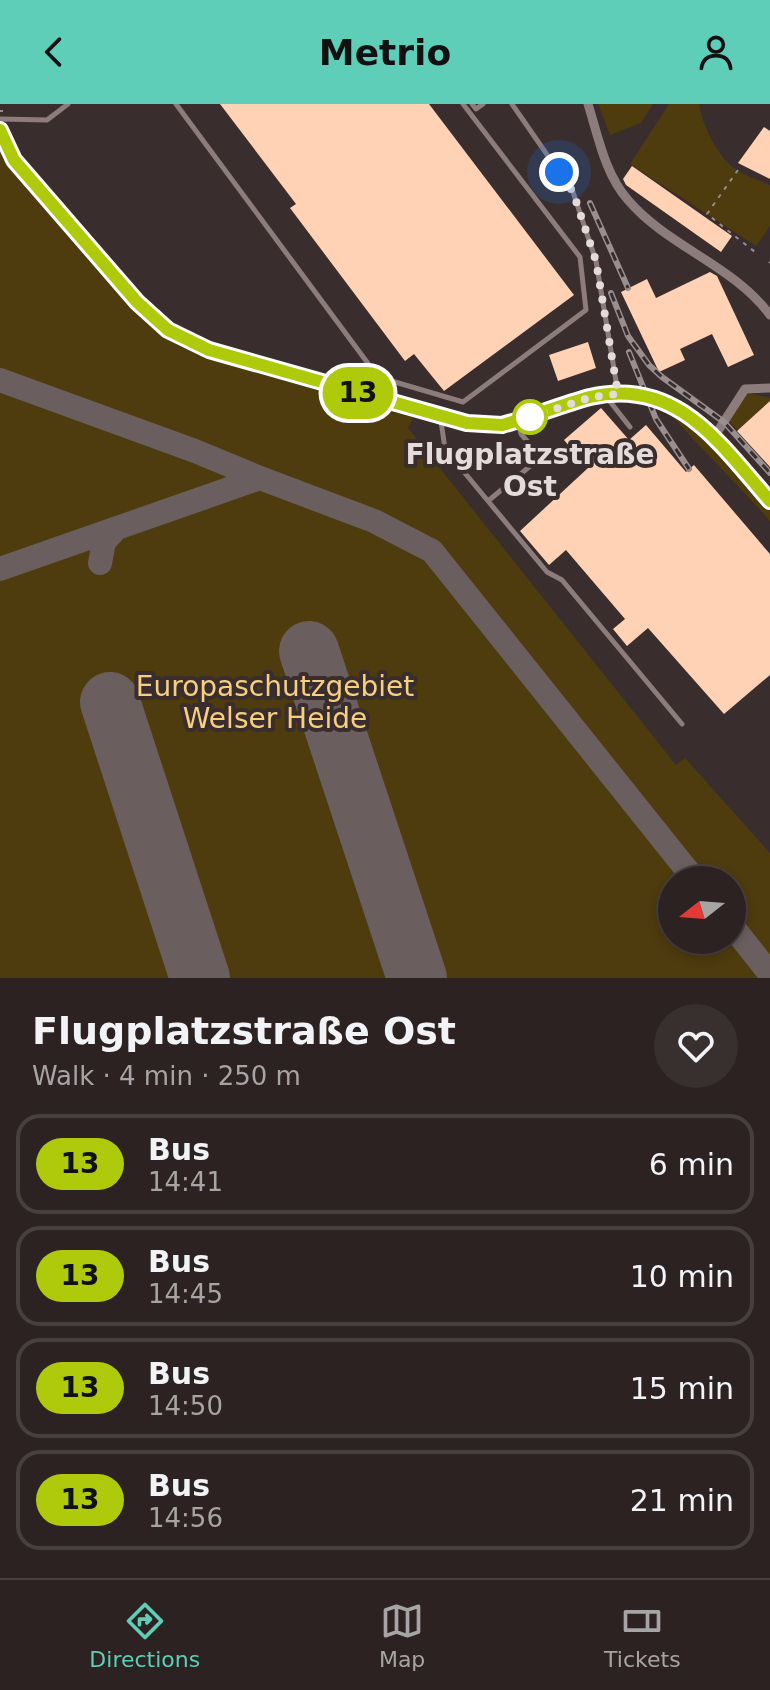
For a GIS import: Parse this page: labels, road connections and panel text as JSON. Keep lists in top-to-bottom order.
{
  "parks": ["Europaschutzgebiet Welser Heide"],
  "places": ["Flugplatzstraße Ost"],
  "lines": ["bus line 13"],
  "north": "left",
  "page": {
    "header": "Metrio",
    "on_map": "13",
    "heading": ["Flugplatzstraße Ost", "Walk · 4 min · 250 m"],
    "list": [
      {
        "mark": "13",
        "name": "Bus",
        "note": "14:41",
        "value": "6 min"
      },
      {
        "mark": "13",
        "name": "Bus",
        "note": "14:45",
        "value": "10 min"
      },
      {
        "mark": "13",
        "name": "Bus",
        "note": "14:50",
        "value": "15 min"
      },
      {
        "mark": "13",
        "name": "Bus",
        "note": "14:56",
        "value": "21 min"
      }
    ],
    "tabs": ["Directions", "Map", "Tickets"]
  }
}
